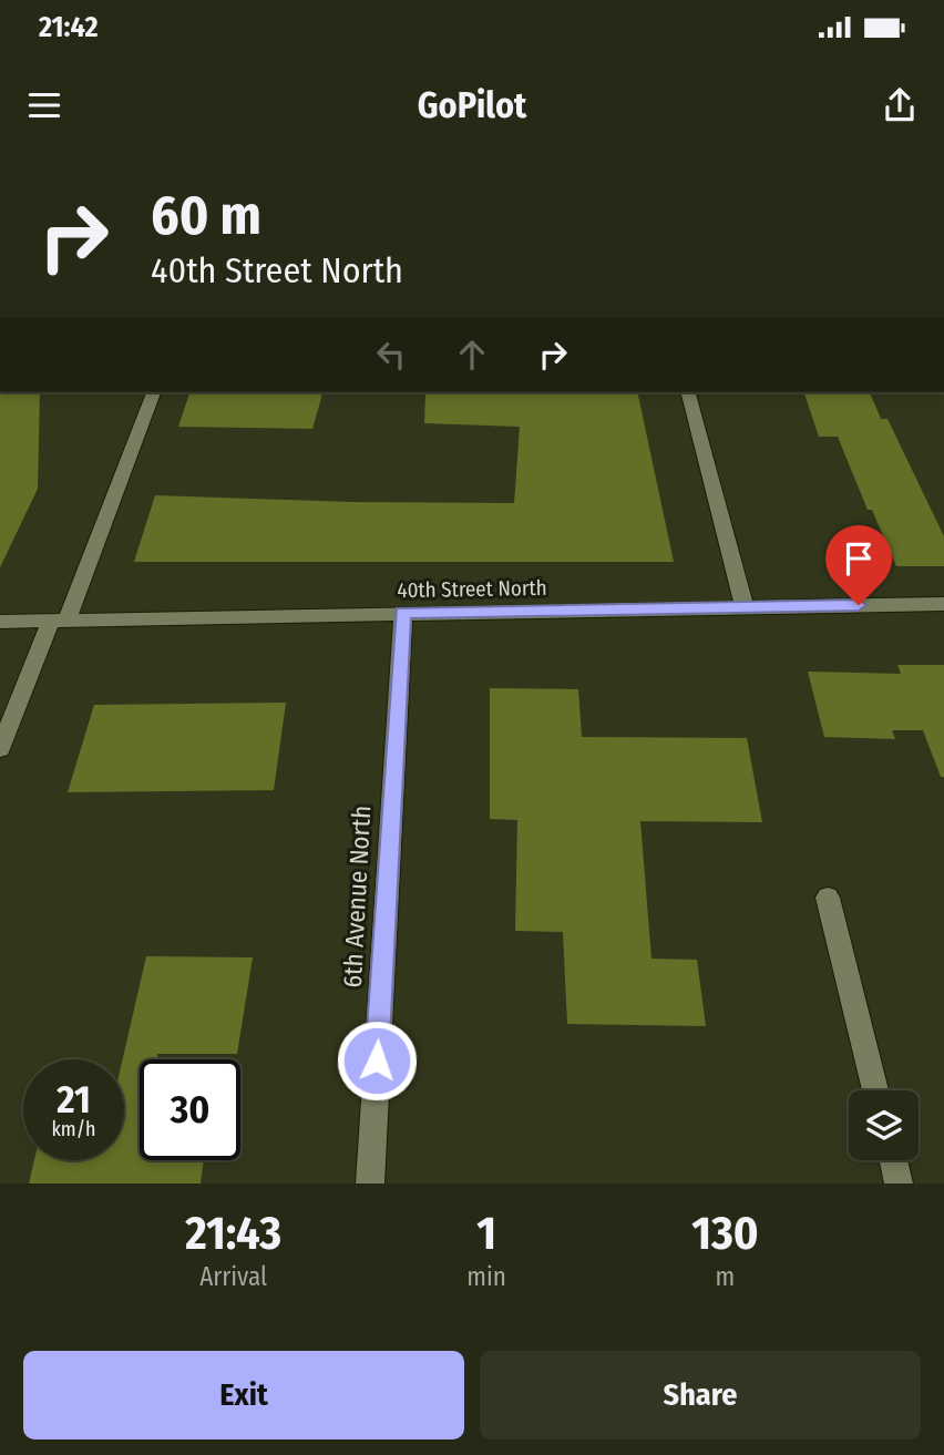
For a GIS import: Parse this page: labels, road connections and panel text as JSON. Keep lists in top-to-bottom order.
{
  "streets": {
    "street": ["40th Street North", "6th Avenue North"]
  },
  "crossings": [
    ["40th Street North", "6th Avenue North"]
  ],
  "page": {
    "status": "21:42",
    "header": "GoPilot",
    "turn": ["60 m", "40th Street North"],
    "speed": "21 km/h",
    "limit": "30",
    "eta": [
      "21:43",
      "Arrival",
      "1",
      "min",
      "130",
      "m"
    ],
    "buttons": ["Exit", "Share"]
  }
}
